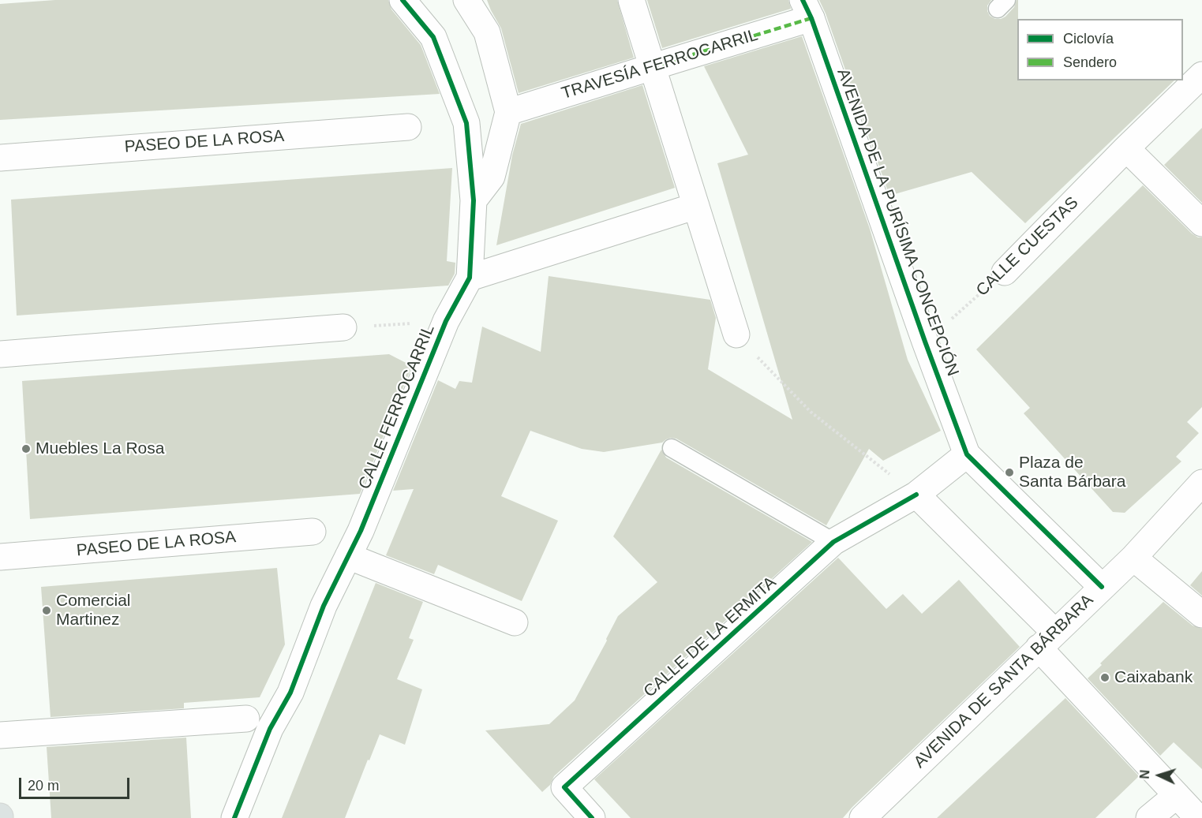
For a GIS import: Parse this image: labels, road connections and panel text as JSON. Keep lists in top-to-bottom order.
{
  "streets": {
    "street": [
      "TRAVESÍA FERROCARRIL",
      "PASEO DE LA ROSA",
      "AVENIDA DE LA PURÍSIMA CONCEPCIÓN",
      "CALLE CUESTAS",
      "CALLE FERROCARRIL",
      "CALLE DE LA ERMITA",
      "AVENIDA DE SANTA BÁRBARA"
    ]
  },
  "crossings": [
    ["TRAVESÍA FERROCARRIL", "AVENIDA DE LA PURÍSIMA CONCEPCIÓN"],
    ["AVENIDA DE LA PURÍSIMA CONCEPCIÓN", "CALLE CUESTAS"]
  ],
  "places": [
    "Muebles La Rosa",
    "Plaza de Santa Bárbara",
    "Comercial Martinez",
    "Caixabank"
  ],
  "legend": ["Ciclovía", "Sendero"],
  "scale_bar": "20 m",
  "north": "left"
}
